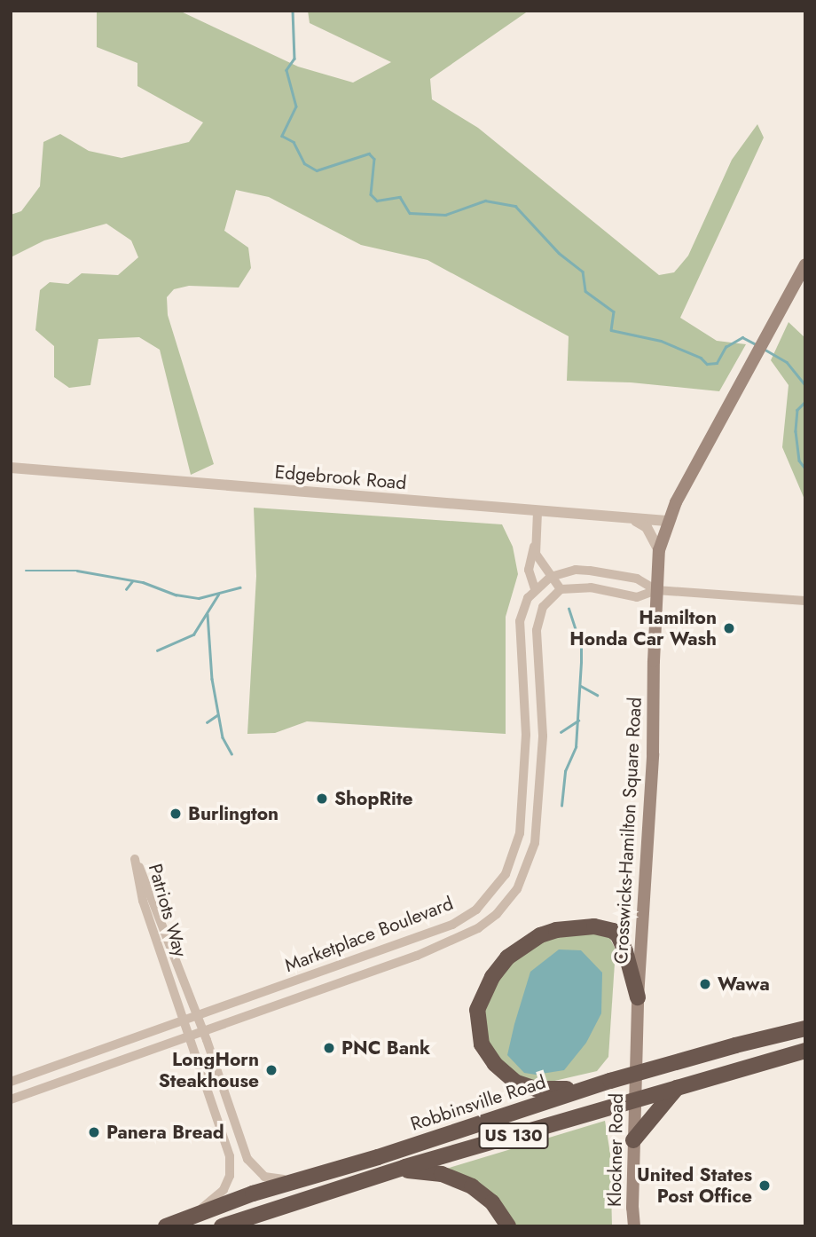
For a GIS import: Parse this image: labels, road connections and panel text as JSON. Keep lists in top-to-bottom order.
{
  "streets": {
    "highway": ["Robbinsville Road", "US 130"],
    "main road": ["Crosswicks-Hamilton Square Road", "Klockner Road"],
    "street": ["Edgebrook Road", "Patriots Way", "Marketplace Boulevard"]
  },
  "crossings": [
    ["Edgebrook Road", "Crosswicks-Hamilton Square Road"],
    ["Crosswicks-Hamilton Square Road", "Marketplace Boulevard"],
    ["Crosswicks-Hamilton Square Road", "Robbinsville Road"],
    ["Crosswicks-Hamilton Square Road", "Klockner Road"],
    ["Patriots Way", "Marketplace Boulevard"],
    ["Patriots Way", "Robbinsville Road"],
    ["Robbinsville Road", "Klockner Road"]
  ],
  "places": [
    "Hamilton Honda Car Wash",
    "ShopRite",
    "Burlington",
    "Wawa",
    "PNC Bank",
    "LongHorn Steakhouse",
    "Panera Bread",
    "United States Post Office"
  ]
}
